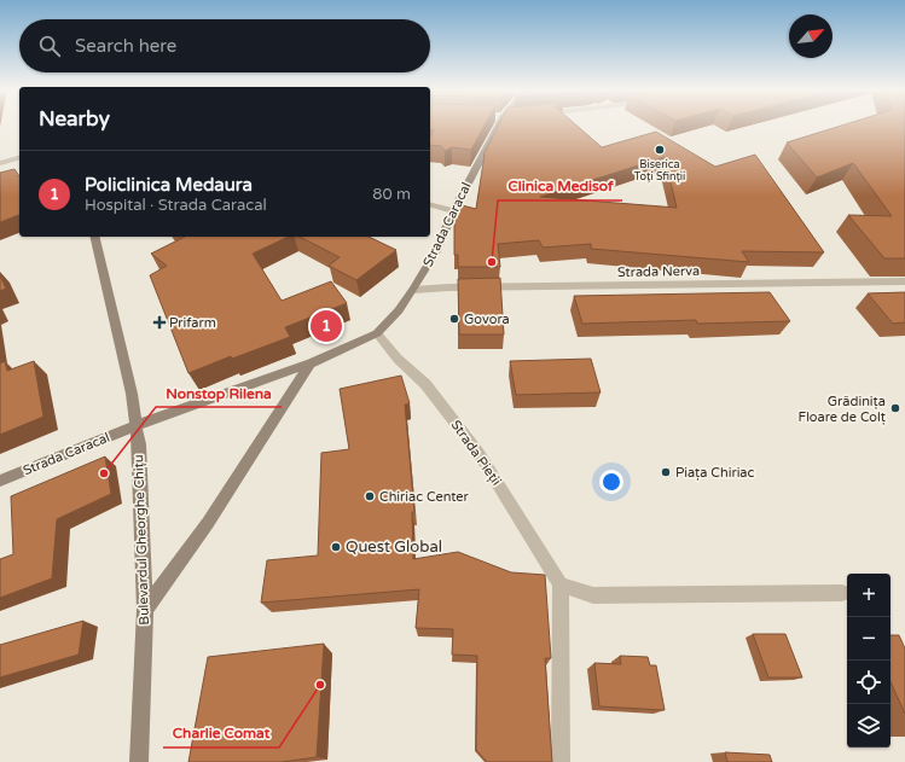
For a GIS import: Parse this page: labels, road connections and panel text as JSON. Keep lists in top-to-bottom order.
{
  "streets": {
    "main road": ["Strada Caracal", "Bulevardul Gheorghe Chițu"],
    "street": ["Strada Nerva", "Strada Pieții"]
  },
  "crossings": [
    ["Strada Caracal", "Strada Nerva"],
    ["Strada Caracal", "Strada Pieții"],
    ["Strada Caracal", "Bulevardul Gheorghe Chițu"]
  ],
  "places": {
    "other": [
      "Biserica Toți Sfinții",
      "Clinica Medisof",
      "Govora",
      "Grădinița Floare de Colț",
      "Piața Chiriac",
      "Nonstop Rilena",
      "Chiriac Center",
      "Quest Global",
      "Charlie Comat"
    ],
    "health": ["Prifarm"]
  },
  "north": "top right",
  "page": {
    "search": "Search here",
    "heading": "Nearby",
    "list": [
      {
        "mark": "1",
        "name": "Policlinica Medaura",
        "note": "Hospital · Strada Caracal",
        "value": "80 m"
      }
    ],
    "pins": "1",
    "map_buttons": ["+", "−"]
  }
}
